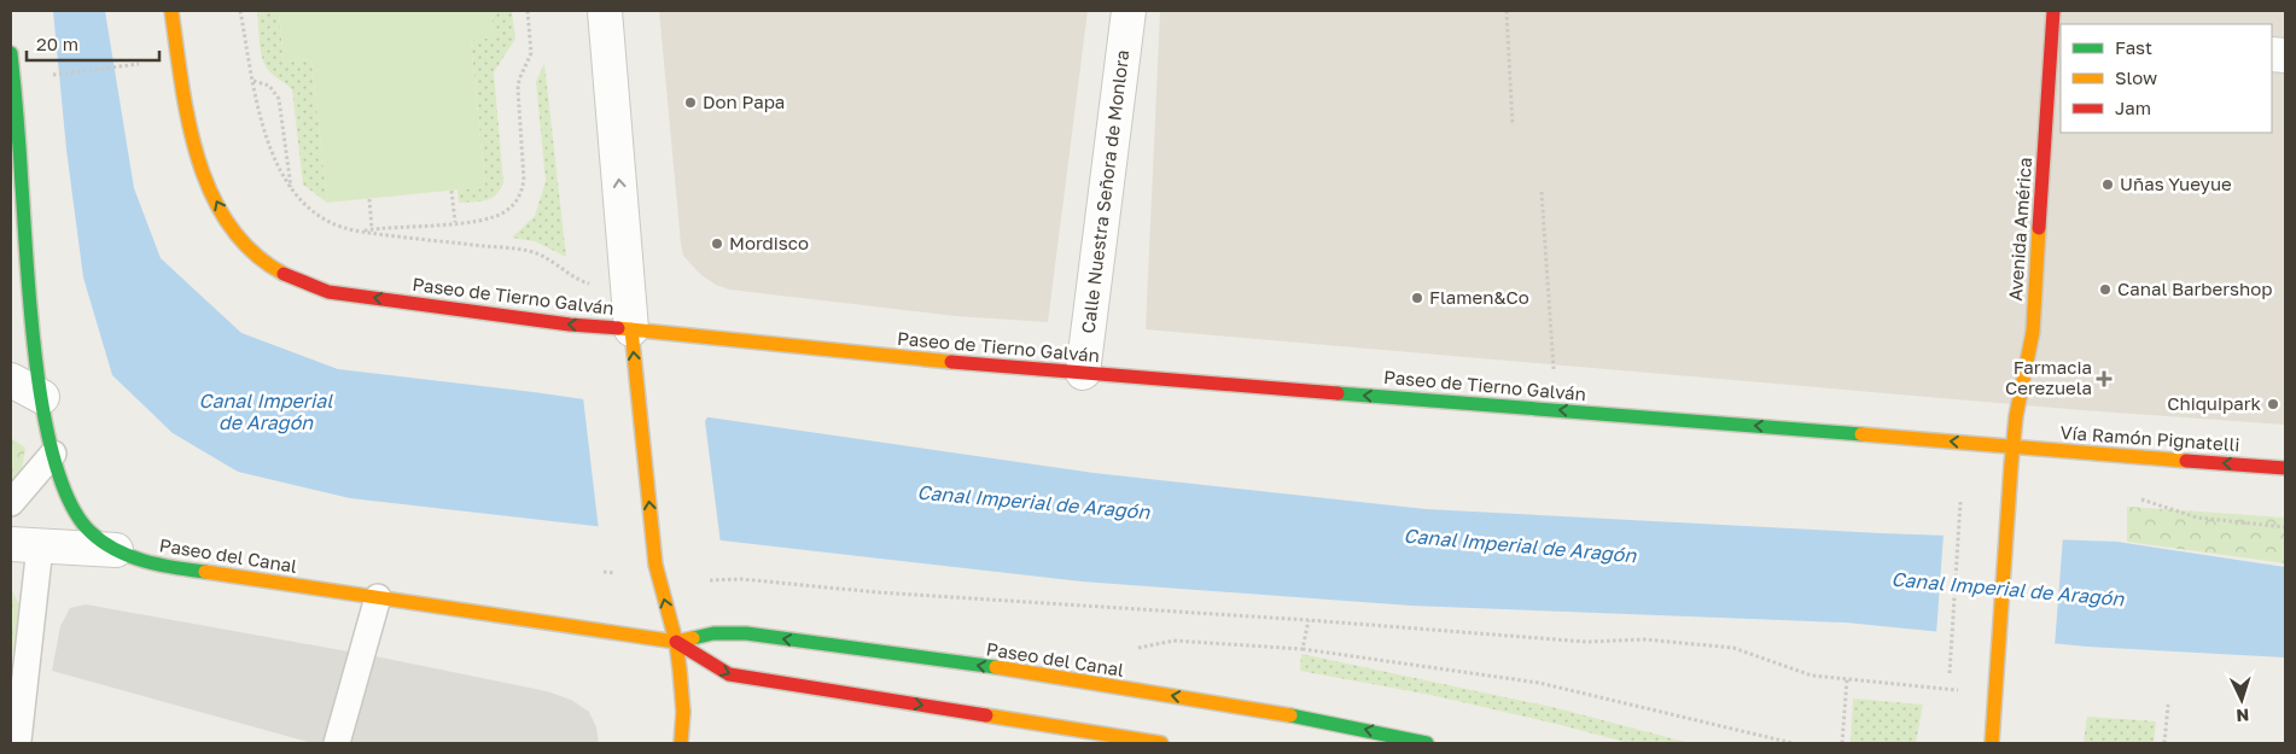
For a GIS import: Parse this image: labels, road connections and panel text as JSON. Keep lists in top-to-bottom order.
{
  "streets": {
    "main road": [
      "Avenida América",
      "Paseo de Tierno Galván",
      "Vía Ramón Pignatelli",
      "Paseo del Canal"
    ],
    "street": ["Calle Nuestra Señora de Monlora"]
  },
  "crossings": [
    ["Calle Nuestra Señora de Monlora", "Paseo de Tierno Galván"],
    ["Avenida América", "Paseo de Tierno Galván"],
    ["Avenida América", "Vía Ramón Pignatelli"],
    ["Paseo de Tierno Galván", "Vía Ramón Pignatelli"]
  ],
  "one_way": ["Paseo de Tierno Galván", "Vía Ramón Pignatelli"],
  "water": ["Canal Imperial de Aragón"],
  "places": {
    "other": [
      "Don Papa",
      "Uñas Yueyue",
      "Mordisco",
      "Canal Barbershop",
      "Flamen&Co",
      "Chiquipark"
    ],
    "health": ["Farmacia Cerezuela"]
  },
  "legend": ["Fast", "Slow", "Jam"],
  "scale_bar": "20 m",
  "north": "bottom"
}
